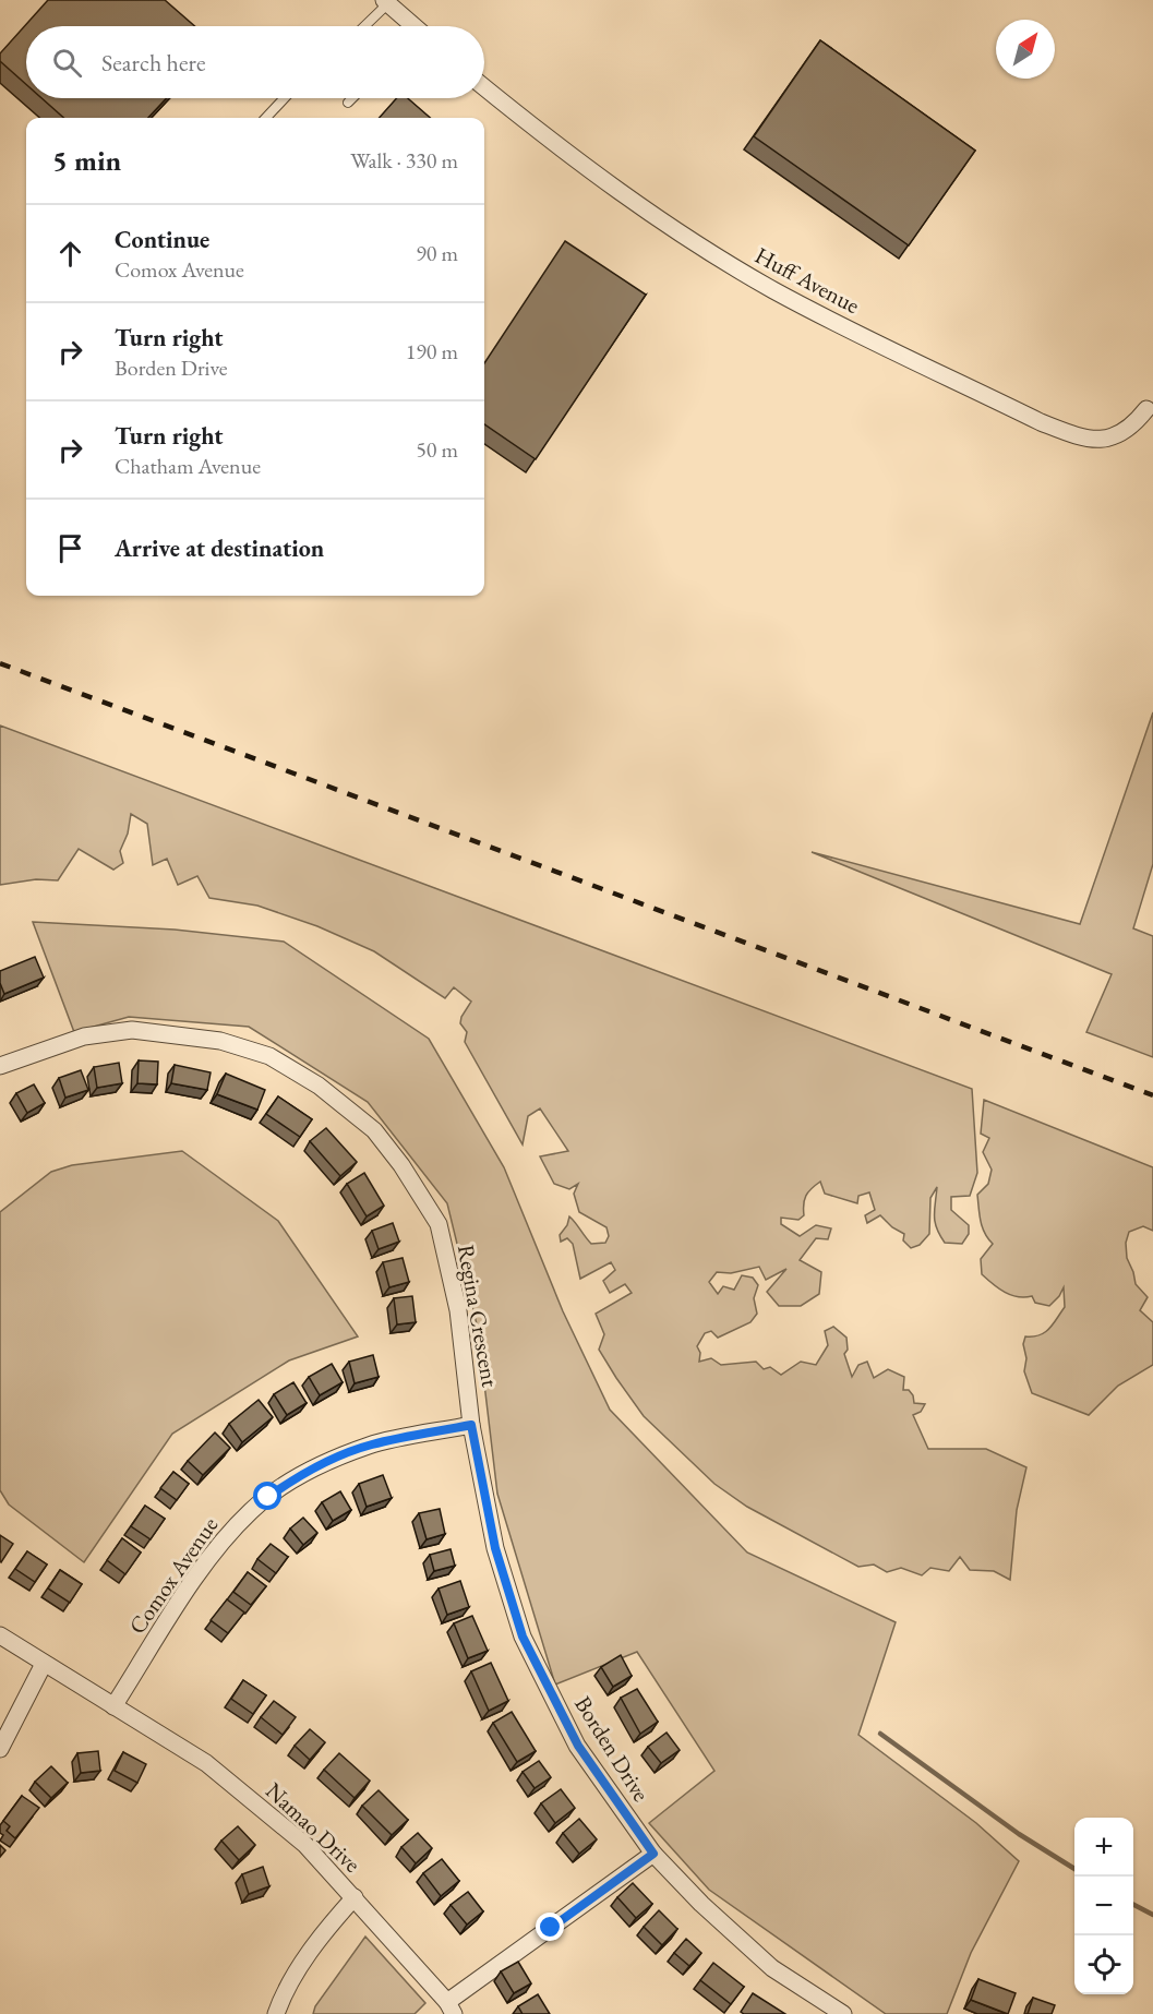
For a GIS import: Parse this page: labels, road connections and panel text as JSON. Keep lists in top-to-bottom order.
{
  "streets": {
    "street": [
      "Huff Avenue",
      "Regina Crescent",
      "Comox Avenue",
      "Borden Drive",
      "Namao Drive"
    ]
  },
  "crossings": [
    ["Regina Crescent", "Comox Avenue"],
    ["Regina Crescent", "Borden Drive"],
    ["Comox Avenue", "Borden Drive"],
    ["Comox Avenue", "Namao Drive"]
  ],
  "north": "top right",
  "page": {
    "search": "Search here",
    "heading": ["5 min", "Walk · 330 m"],
    "list": [
      ["Continue", "Comox Avenue", "90 m"],
      ["Turn right", "Borden Drive", "190 m"],
      ["Turn right", "Chatham Avenue", "50 m"],
      "Arrive at destination"
    ],
    "map_buttons": ["+", "−"]
  }
}
